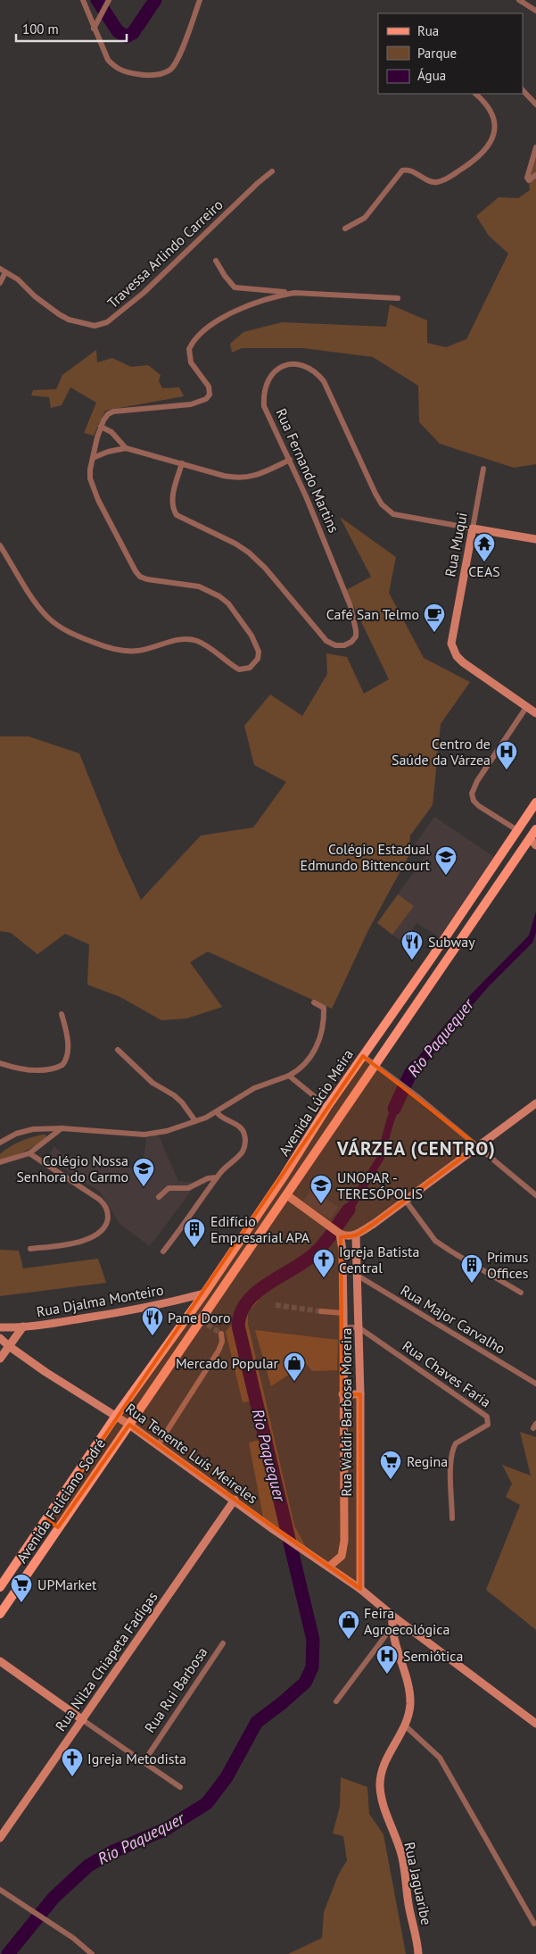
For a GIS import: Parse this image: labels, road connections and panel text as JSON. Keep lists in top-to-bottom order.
{
  "streets": {
    "main road": [
      "Rua Fernando Martins",
      "Rua Muqui",
      "Avenida Lúcio Meira",
      "Rua Djalma Monteiro",
      "Rua Waldir Barbosa Moreira",
      "Rua Tenente Luís Meireles",
      "Avenida Feliciano Sodré",
      "Rua Nilza Chiapeta Fadigas",
      "Rua Jaguaribe"
    ],
    "street": [
      "Travessa Arlindo Carreiro",
      "Rua Major Carvalho",
      "Rua Chaves Faria",
      "Rua Rui Barbosa"
    ]
  },
  "crossings": [
    ["Rua Fernando Martins", "Rua Muqui"],
    ["Avenida Lúcio Meira", "Rua Djalma Monteiro"],
    ["Avenida Lúcio Meira", "Rua Tenente Luís Meireles"],
    ["Avenida Lúcio Meira", "Avenida Feliciano Sodré"],
    ["Rua Major Carvalho", "Rua Waldir Barbosa Moreira"],
    ["Rua Chaves Faria", "Rua Waldir Barbosa Moreira"],
    ["Rua Waldir Barbosa Moreira", "Rua Tenente Luís Meireles"],
    ["Rua Tenente Luís Meireles", "Avenida Feliciano Sodré"],
    ["Rua Tenente Luís Meireles", "Rua Nilza Chiapeta Fadigas"],
    ["Rua Tenente Luís Meireles", "Rua Jaguaribe"]
  ],
  "districts": ["VÁRZEA (CENTRO)"],
  "water": ["Rio Paquequer"],
  "places": {
    "temple": ["CEAS"],
    "cafe": ["Café San Telmo"],
    "hospital": ["Centro de Saúde da Várzea", "Semiótica"],
    "school or university": ["Colégio Estadual Edmundo Bittencourt", "Colégio Nossa Senhora do Carmo", "UNOPAR - TERESÓPOLIS"],
    "restaurant": ["Subway", "Pane Doro"],
    "building": ["Edifício Empresarial APA", "Primus Offices"],
    "church": ["Igreja Batista Central", "Igreja Metodista"],
    "shop": ["Mercado Popular", "Feira Agroecológica"],
    "supermarket": ["Regina", "UPMarket"]
  },
  "legend": ["Rua", "Parque", "Água"],
  "scale_bar": "100 m"
}
